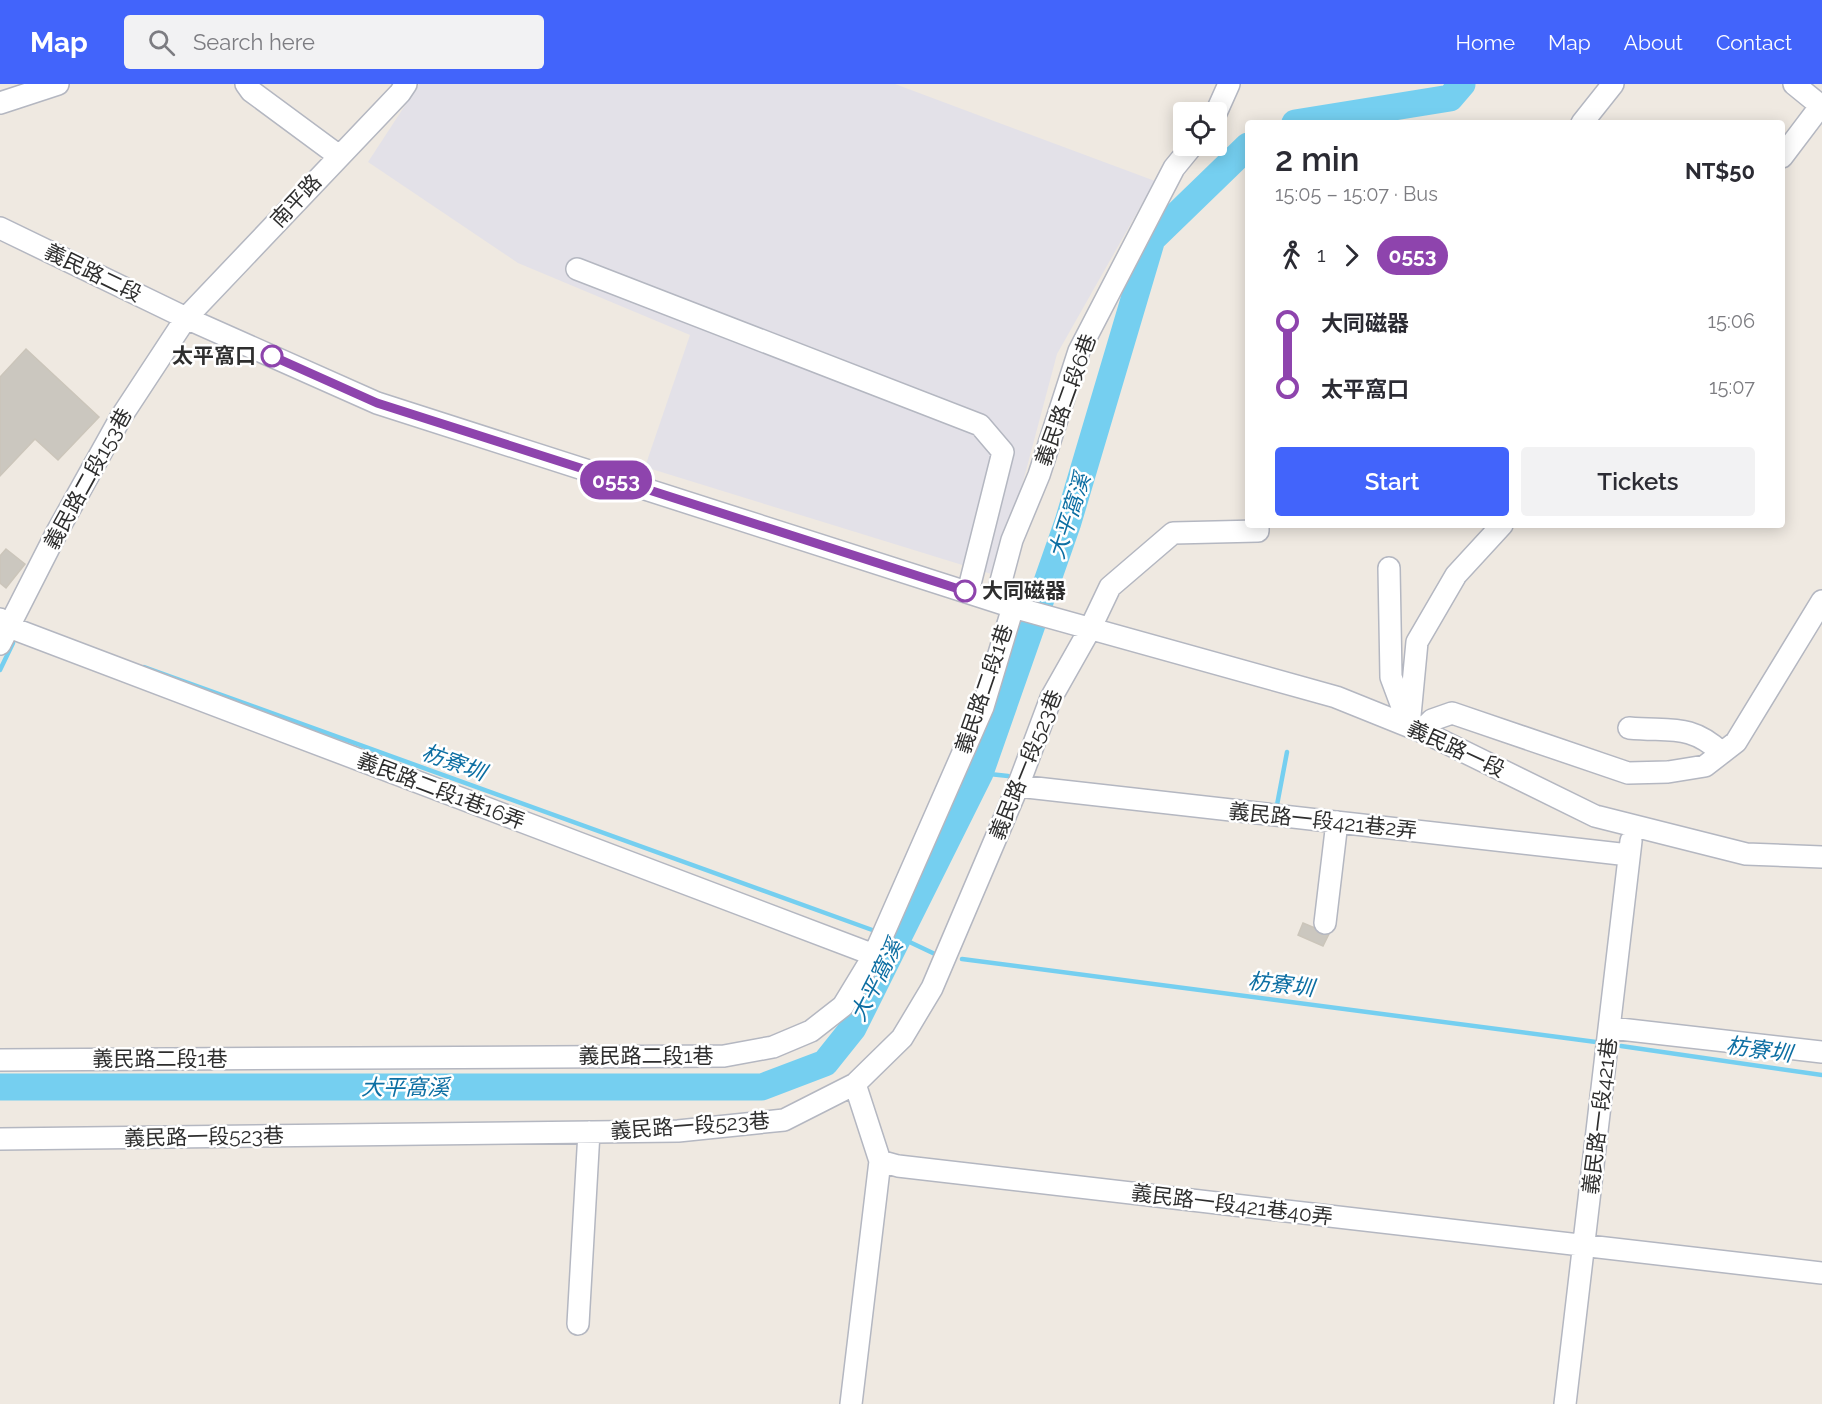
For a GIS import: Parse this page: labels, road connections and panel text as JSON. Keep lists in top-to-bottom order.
{
  "streets": {
    "street": [
      "南平路",
      "義民路二段",
      "義民路二段6巷",
      "義民路二段153巷",
      "義民路二段1巷",
      "義民路一段",
      "義民路一段523巷",
      "義民路二段1巷16弄",
      "義民路一段421巷2弄",
      "義民路一段421巷",
      "義民路一段421巷40弄"
    ]
  },
  "crossings": [
    ["南平路", "義民路二段"],
    ["南平路", "義民路二段153巷"],
    ["義民路二段", "義民路二段153巷"],
    ["義民路二段6巷", "義民路二段1巷"],
    ["義民路二段6巷", "義民路一段"],
    ["義民路二段153巷", "義民路二段1巷16弄"],
    ["義民路二段1巷", "義民路一段"],
    ["義民路二段1巷", "義民路二段1巷16弄"],
    ["義民路一段", "義民路一段523巷"],
    ["義民路一段", "義民路一段421巷"],
    ["義民路一段523巷", "義民路一段421巷2弄"],
    ["義民路一段421巷2弄", "義民路一段421巷"],
    ["義民路一段421巷", "義民路一段421巷40弄"]
  ],
  "water": ["大平窩溪", "枋寮圳"],
  "places": ["太平窩口", "大同磁器"],
  "lines": ["bus line 0553"],
  "page": {
    "header": "Map",
    "search": "Search here",
    "nav": [
      "Home",
      "Map",
      "About",
      "Contact"
    ],
    "on_map": "0553",
    "heading": ["2 min", "15:05 – 15:07 · Bus", "NT$50"],
    "legs": ["1", "0553"],
    "list": [
      {
        "name": "大同磁器",
        "value": "15:06"
      },
      {
        "name": "太平窩口",
        "value": "15:07"
      }
    ],
    "buttons": ["Start", "Tickets"]
  }
}
